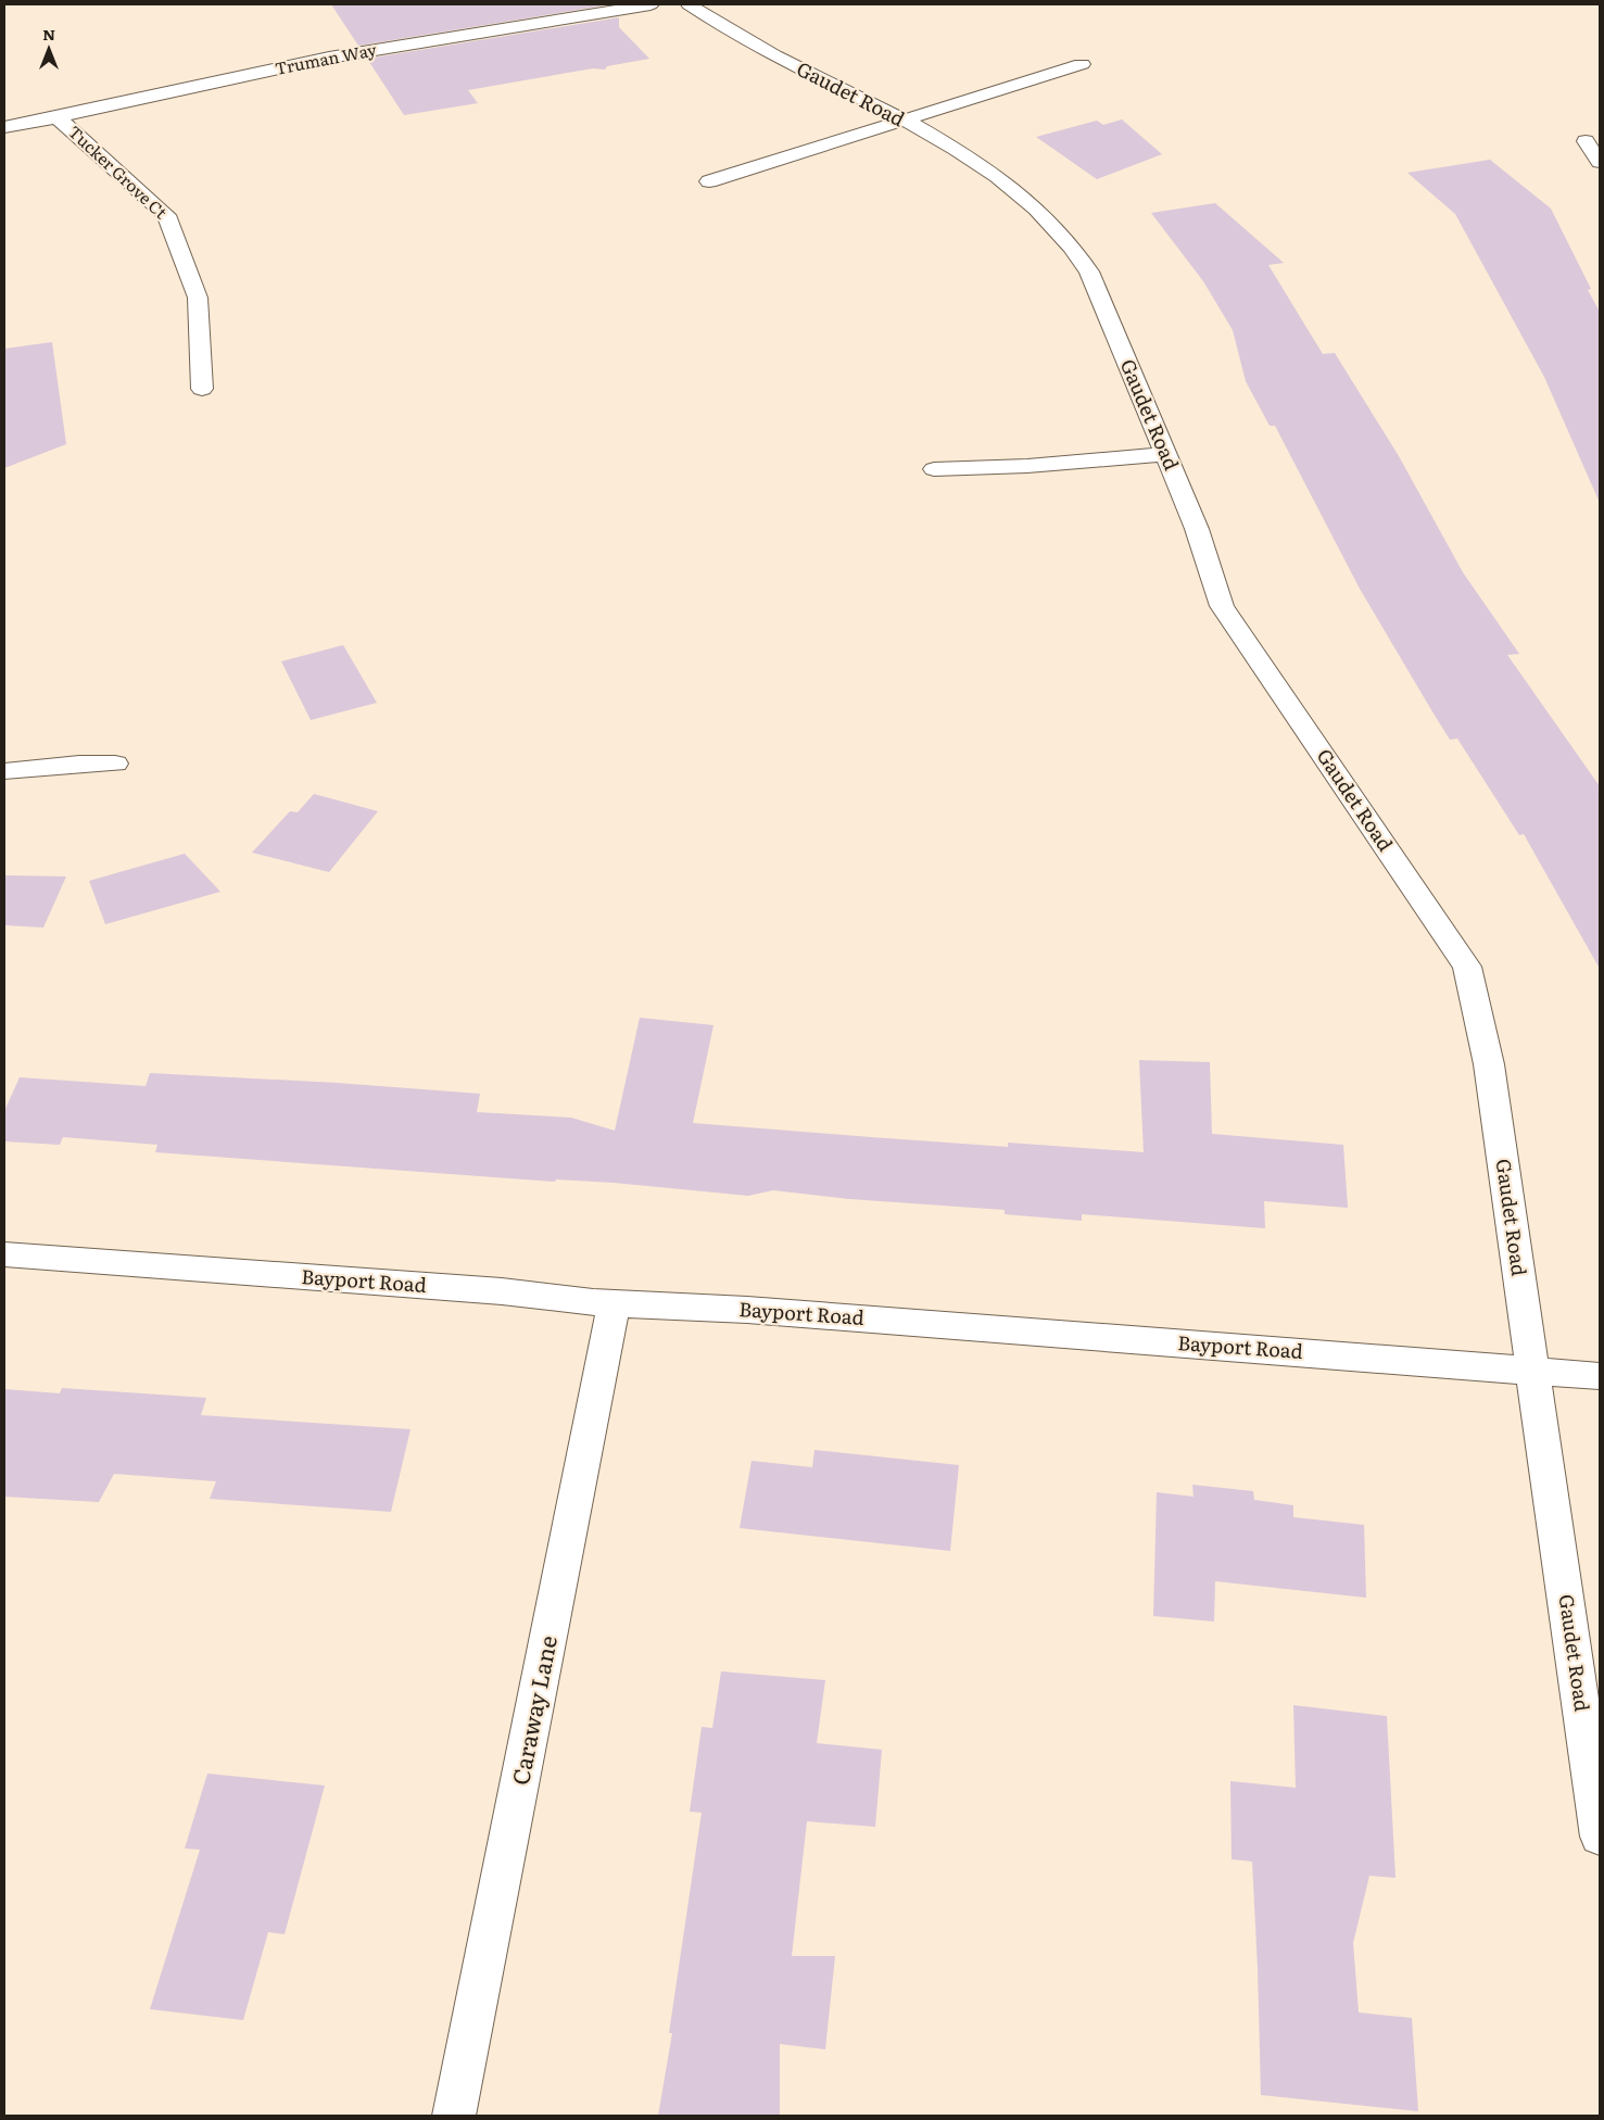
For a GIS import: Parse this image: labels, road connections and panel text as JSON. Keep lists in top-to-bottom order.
{
  "streets": {
    "street": [
      "Truman Way",
      "Gaudet Road",
      "Tucker Grove Ct",
      "Bayport Road",
      "Caraway Lane"
    ]
  },
  "crossings": [
    ["Truman Way", "Tucker Grove Ct"],
    ["Gaudet Road", "Bayport Road"],
    ["Bayport Road", "Caraway Lane"]
  ],
  "north": "top"
}
